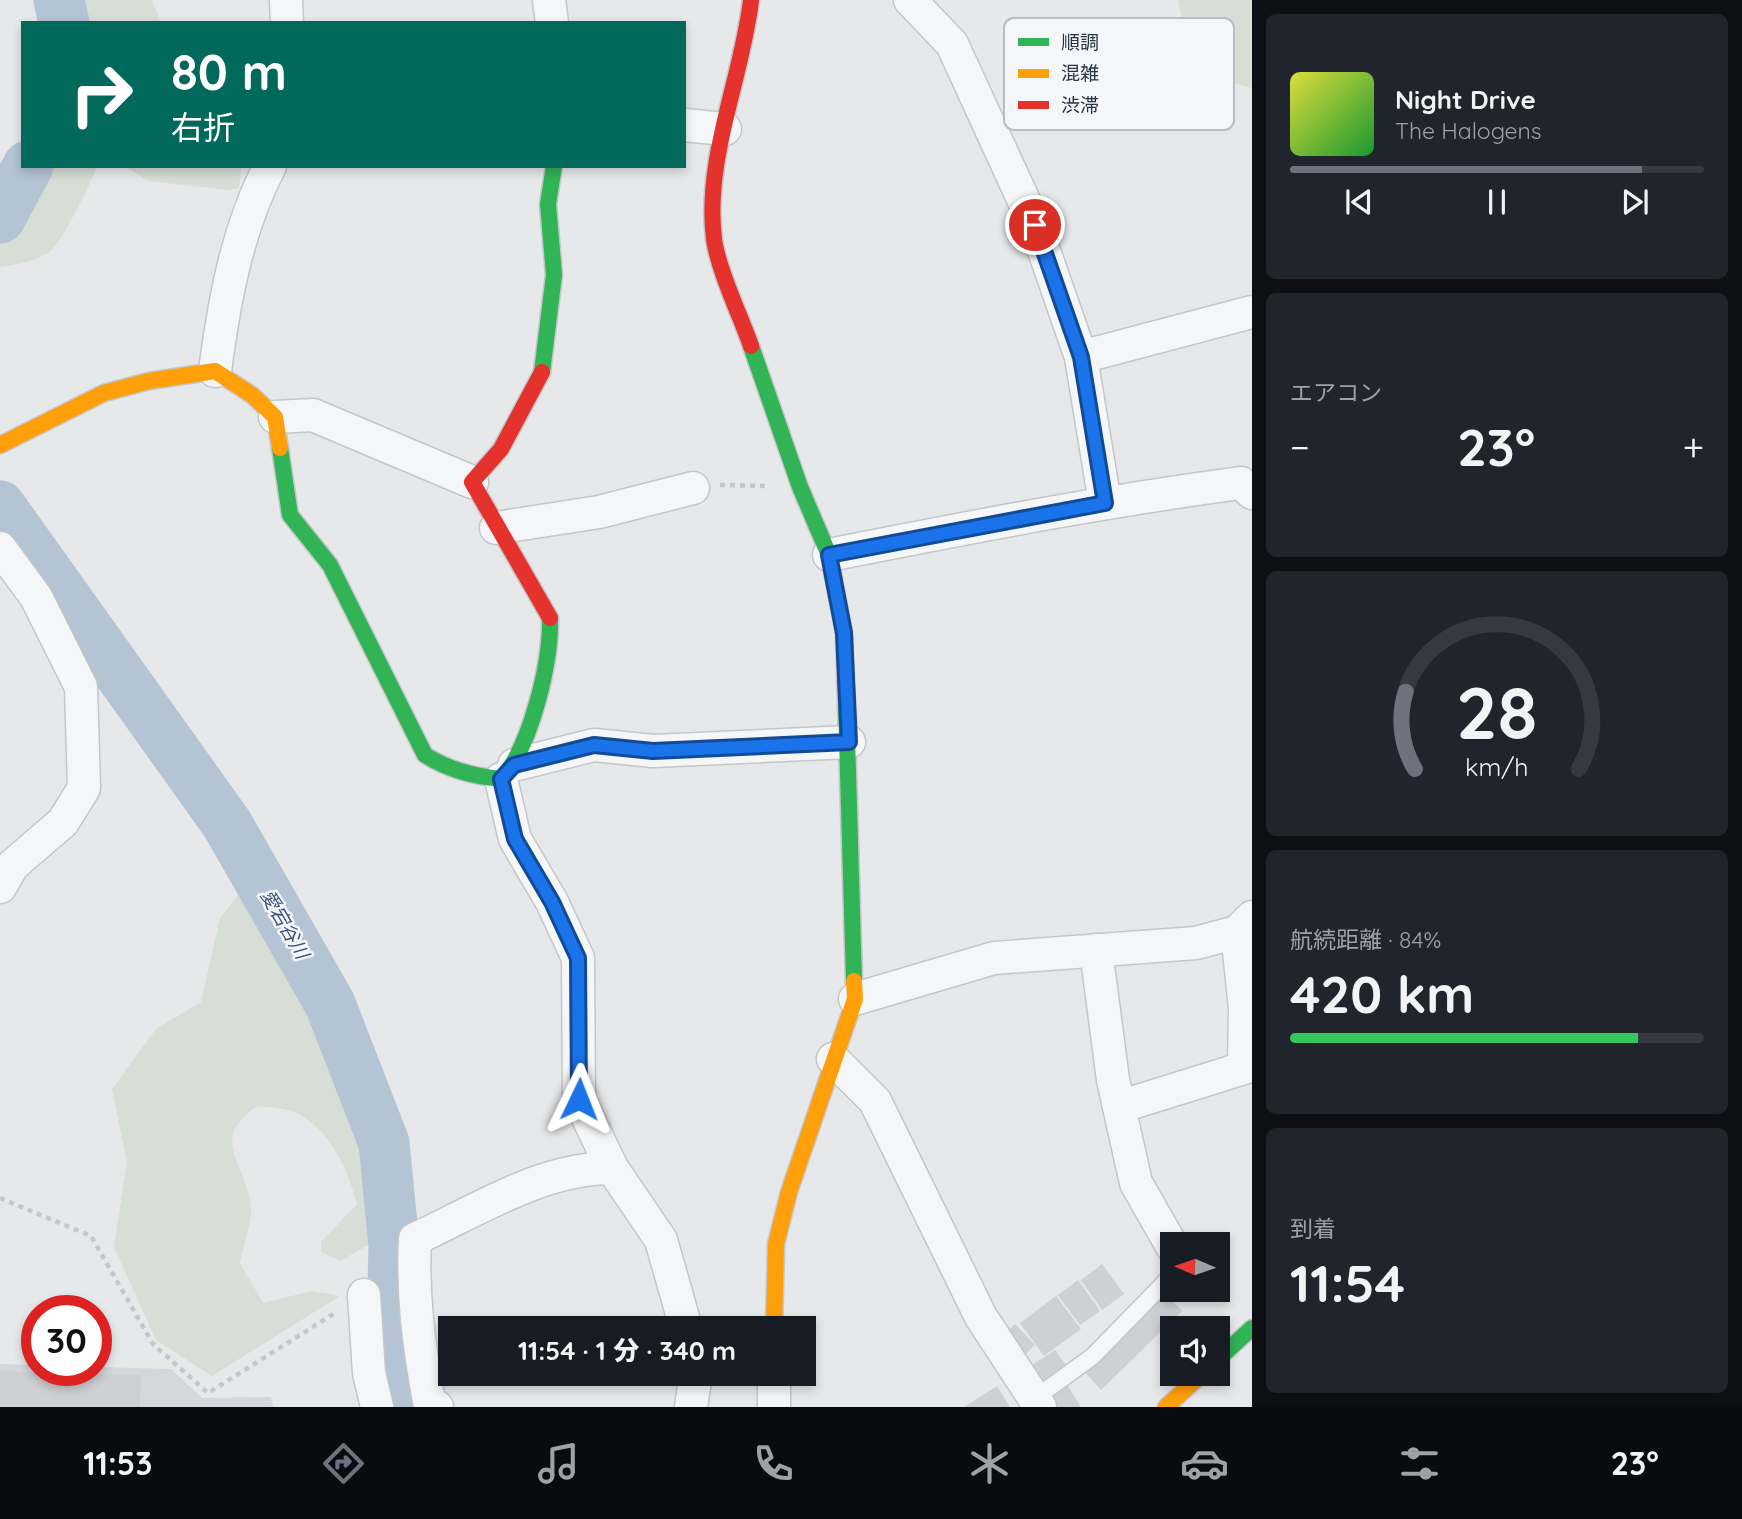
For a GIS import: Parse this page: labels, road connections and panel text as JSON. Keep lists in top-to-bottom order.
{
  "water": ["愛宕谷川"],
  "legend": ["順調", "混雑", "渋滞"],
  "north": "left",
  "page": {
    "turn": ["80 m", "右折"],
    "song": ["Night Drive", "The Halogens"],
    "tile": [
      "エアコン",
      ["航続距離 · 84%", "420 km"],
      ["到着", "11:54"]
    ],
    "heat": ["−", "23°", "+"],
    "limit": "30",
    "trip": "11:54 · 1 分 · 340 m",
    "tabs": ["11:53", "23°"],
    "gauge": ["28", "km/h"]
  }
}
